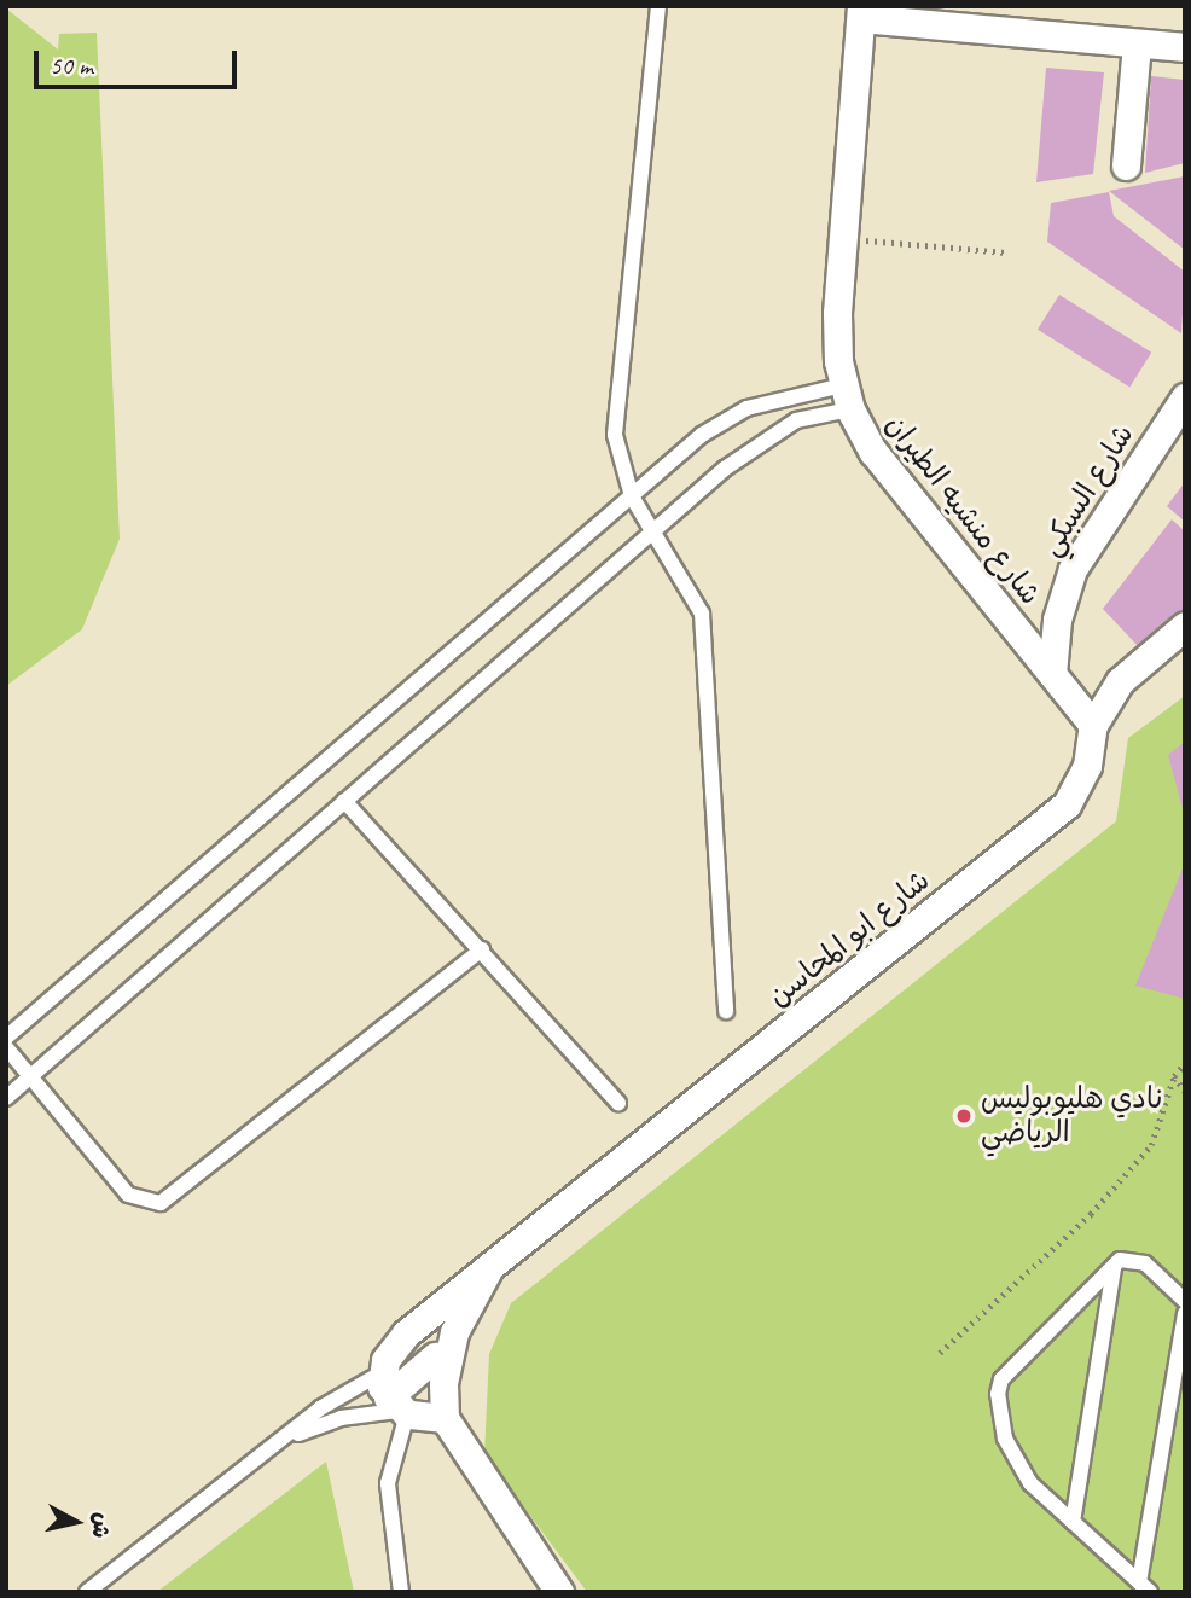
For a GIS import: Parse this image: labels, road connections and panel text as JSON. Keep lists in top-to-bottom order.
{
  "streets": {
    "street": ["شارع السبكي", "شارع منشيه الطيران", "شارع ابو المحاسن"]
  },
  "crossings": [
    ["شارع السبكي", "شارع منشيه الطيران"],
    ["شارع منشيه الطيران", "شارع ابو المحاسن"]
  ],
  "places": ["نادي هليوبوليس الرياضي"],
  "scale_bar": "50 m",
  "north": "right"
}
